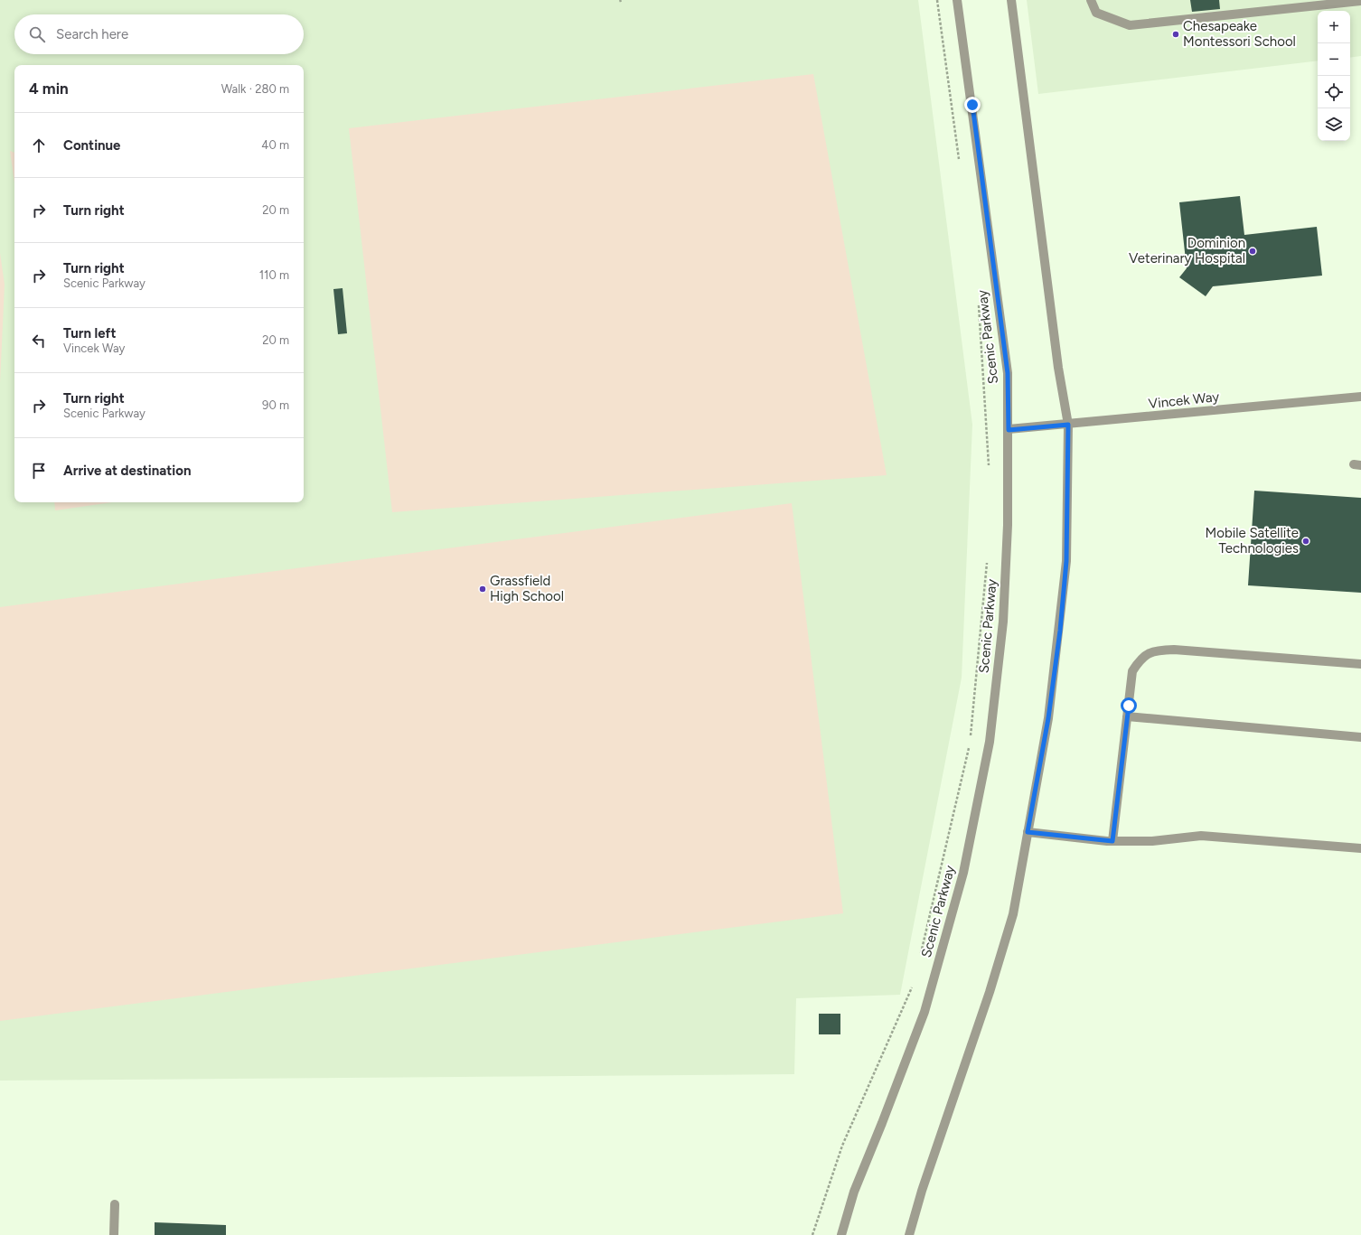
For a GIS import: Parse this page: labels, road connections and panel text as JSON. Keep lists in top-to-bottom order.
{
  "streets": {
    "street": ["Scenic Parkway", "Vincek Way"]
  },
  "crossings": [
    ["Scenic Parkway", "Vincek Way"]
  ],
  "places": [
    "Chesapeake Montessori School",
    "Dominion Veterinary Hospital",
    "Mobile Satellite Technologies",
    "Grassfield High School"
  ],
  "page": {
    "map_buttons": ["+", "−"],
    "search": "Search here",
    "heading": ["4 min", "Walk · 280 m"],
    "list": [
      ["Continue", "40 m"],
      ["Turn right", "20 m"],
      ["Turn right", "Scenic Parkway", "110 m"],
      ["Turn left", "Vincek Way", "20 m"],
      ["Turn right", "Scenic Parkway", "90 m"],
      "Arrive at destination"
    ]
  }
}
